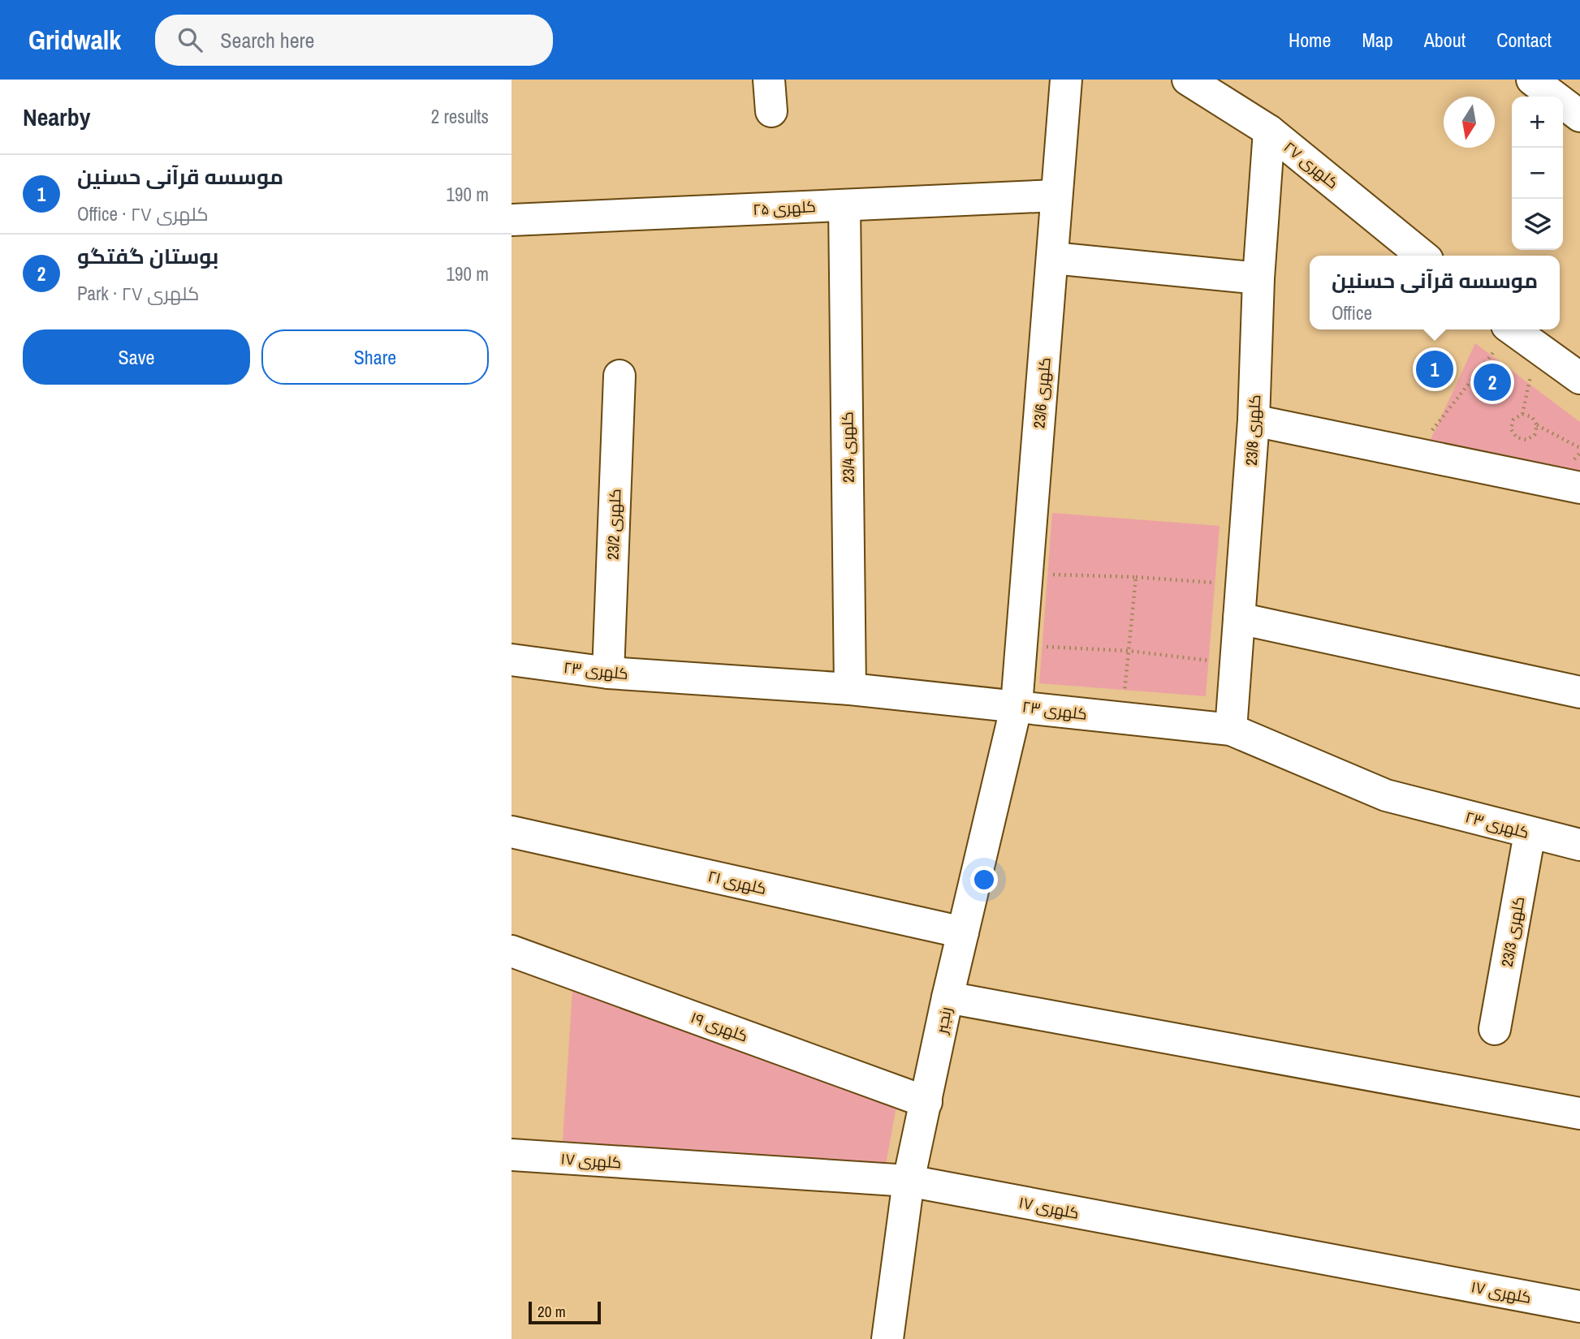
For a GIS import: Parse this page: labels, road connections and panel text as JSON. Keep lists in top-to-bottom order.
{
  "streets": {
    "street": [
      "کلهری ۲۷",
      "کلهری ۲۵",
      "کلهری 23/6",
      "کلهری 23/8",
      "کلهری 23/4",
      "کلهری 23/2",
      "کلهری ۲۳",
      "کلهری ۲۱",
      "کلهری 23/3",
      "رنجبر",
      "کلهری ۱۹",
      "کلهری ۱۷"
    ]
  },
  "crossings": [
    ["کلهری ۲۷", "کلهری 23/8"],
    ["کلهری ۲۵", "کلهری 23/6"],
    ["کلهری ۲۵", "کلهری 23/4"],
    ["کلهری 23/6", "کلهری ۲۳"],
    ["کلهری 23/6", "رنجبر"],
    ["کلهری 23/8", "کلهری ۲۳"],
    ["کلهری 23/4", "کلهری ۲۳"],
    ["کلهری 23/2", "کلهری ۲۳"],
    ["کلهری ۲۳", "کلهری 23/3"],
    ["کلهری ۲۳", "رنجبر"],
    ["کلهری ۲۱", "رنجبر"],
    ["رنجبر", "کلهری ۱۹"],
    ["رنجبر", "کلهری ۱۷"]
  ],
  "scale_bar": "20 m",
  "north": "bottom",
  "page": {
    "header": "Gridwalk",
    "search": "Search here",
    "nav": [
      "Home",
      "Map",
      "About",
      "Contact"
    ],
    "heading": ["Nearby", "2 results"],
    "map_buttons": ["+", "−"],
    "list": [
      {
        "mark": "1",
        "name": "موسسه قرآنی حسنین",
        "note": "Office · کلهری ۲۷",
        "value": "190 m"
      },
      {
        "mark": "2",
        "name": "بوستان گفتگو",
        "note": "Park · کلهری ۲۷",
        "value": "190 m"
      }
    ],
    "popup": ["موسسه قرآنی حسنین", "Office"],
    "buttons": ["Save", "Share"],
    "pins": ["1", "2"],
    "scale": "20 m"
  }
}
